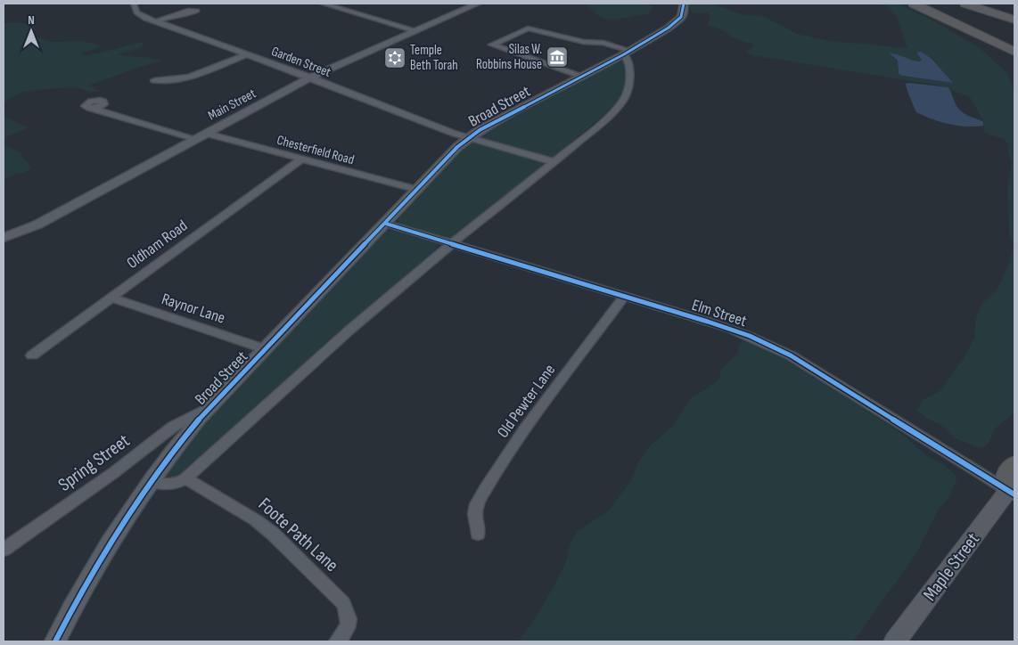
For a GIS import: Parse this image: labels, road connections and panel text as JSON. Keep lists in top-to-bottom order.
{
  "streets": {
    "main road": ["Maple Street"],
    "street": [
      "Garden Street",
      "Main Street",
      "Broad Street",
      "Chesterfield Road",
      "Oldham Road",
      "Raynor Lane",
      "Elm Street",
      "Old Pewter Lane",
      "Spring Street",
      "Foote Path Lane"
    ]
  },
  "crossings": [
    ["Garden Street", "Main Street"],
    ["Garden Street", "Broad Street"],
    ["Main Street", "Chesterfield Road"],
    ["Broad Street", "Chesterfield Road"],
    ["Broad Street", "Raynor Lane"],
    ["Broad Street", "Elm Street"],
    ["Broad Street", "Spring Street"],
    ["Chesterfield Road", "Oldham Road"],
    ["Oldham Road", "Raynor Lane"],
    ["Elm Street", "Old Pewter Lane"],
    ["Elm Street", "Maple Street"]
  ],
  "places": {
    "museum": ["Silas W. Robbins House"],
    "synagogue": ["Temple Beth Torah"]
  },
  "north": "top"
}
